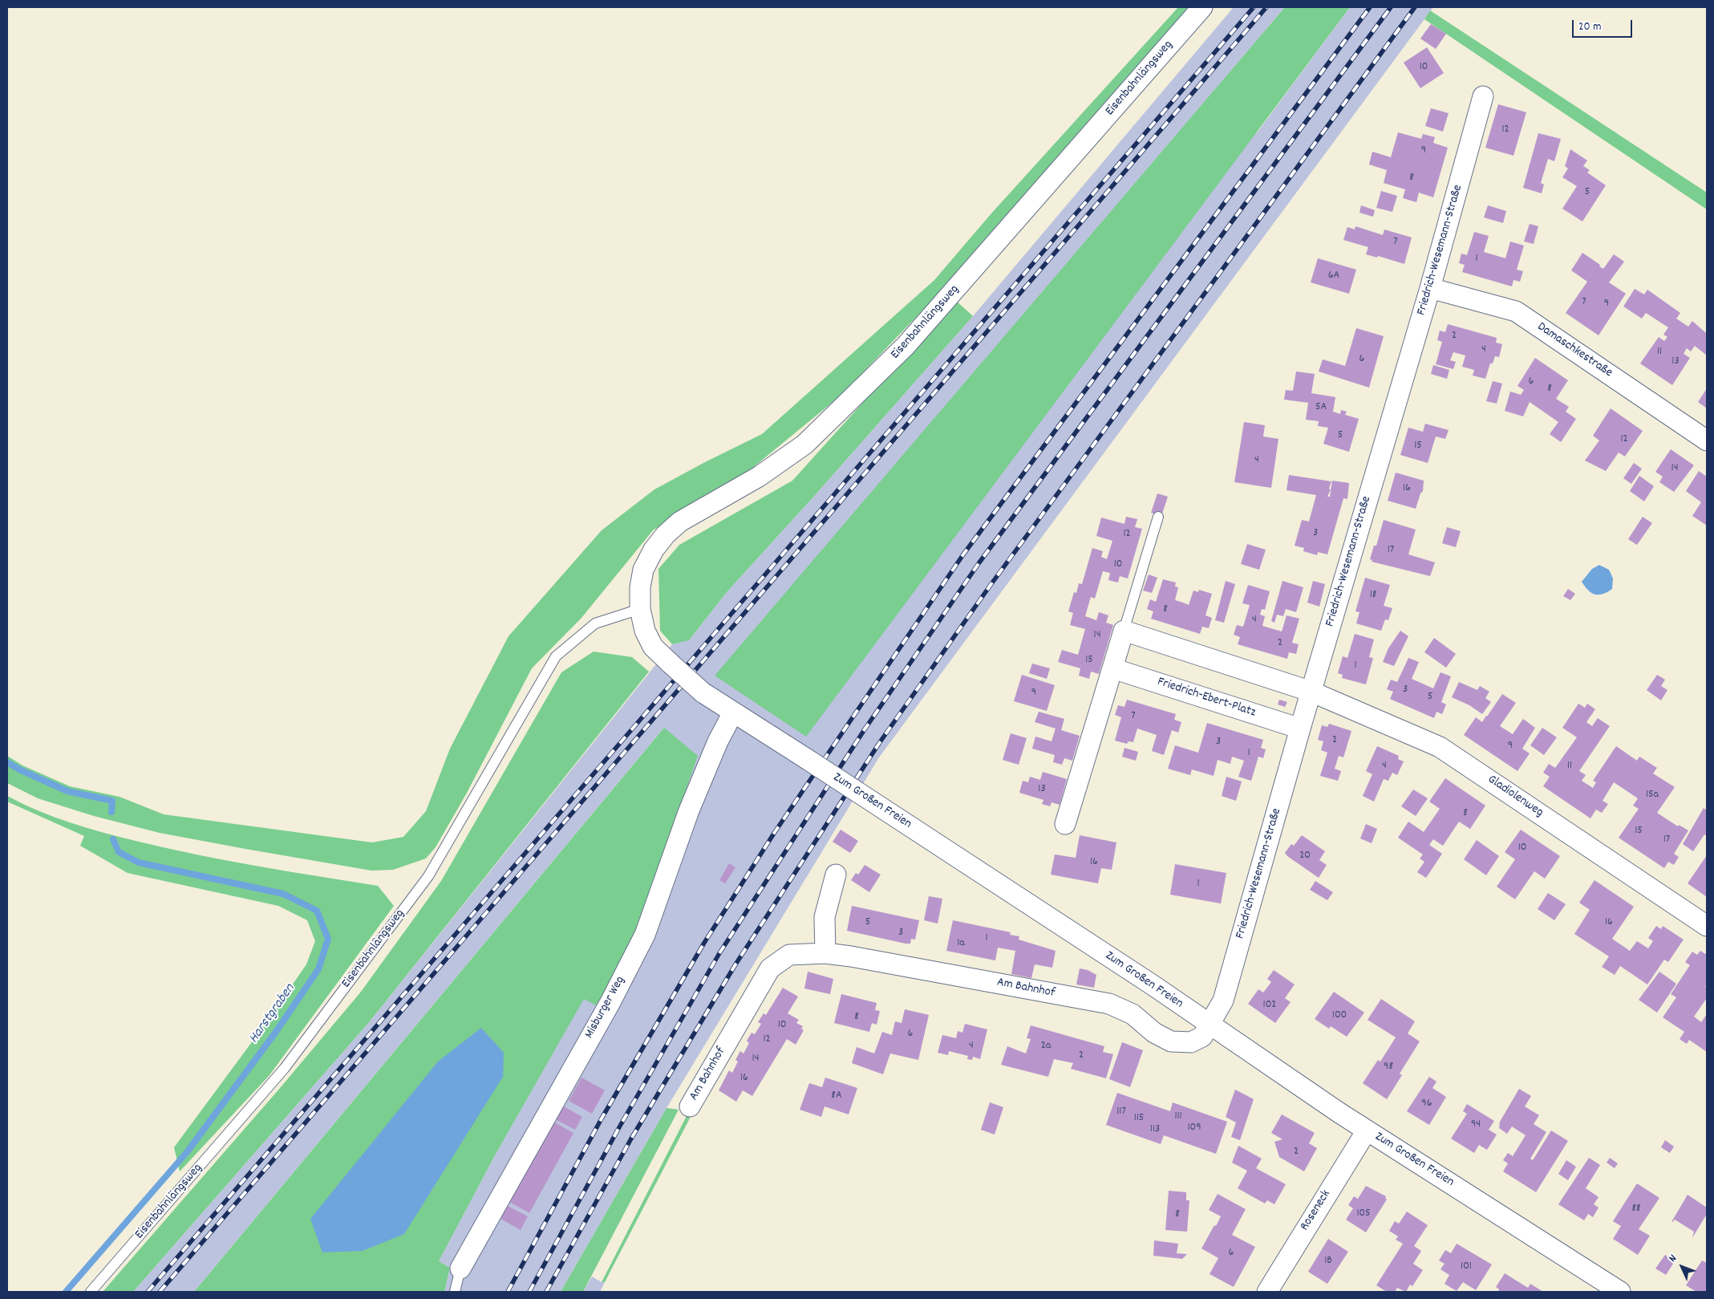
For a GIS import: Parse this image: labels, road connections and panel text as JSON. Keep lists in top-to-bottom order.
{
  "streets": {
    "street": [
      "Eisenbahnlängsweg",
      "Friedrich-Wesemann-Straße",
      "Damaschkestraße",
      "Friedrich-Ebert-Platz",
      "Gladiolenweg",
      "Zum Großen Freien",
      "Am Bahnhof",
      "Misburger Weg",
      "Roseneck"
    ]
  },
  "crossings": [
    ["Eisenbahnlängsweg", "Zum Großen Freien"],
    ["Friedrich-Wesemann-Straße", "Damaschkestraße"],
    ["Friedrich-Wesemann-Straße", "Friedrich-Ebert-Platz"],
    ["Friedrich-Wesemann-Straße", "Gladiolenweg"],
    ["Friedrich-Wesemann-Straße", "Zum Großen Freien"],
    ["Friedrich-Wesemann-Straße", "Am Bahnhof"],
    ["Zum Großen Freien", "Am Bahnhof"],
    ["Zum Großen Freien", "Misburger Weg"],
    ["Zum Großen Freien", "Roseneck"]
  ],
  "water": ["Harstgraben"],
  "house_numbers": [
    "10",
    "12",
    "9",
    "8",
    "5",
    "7",
    "1",
    "6A",
    "7",
    "9",
    "2",
    "4",
    "11",
    "6",
    "13",
    "6",
    "8",
    "5A",
    "5",
    "12",
    "15",
    "4",
    "14",
    "16",
    "3",
    "12",
    "17",
    "10",
    "18",
    "8",
    "4",
    "14",
    "2",
    "15",
    "1",
    "3",
    "9",
    "5",
    "7",
    "2",
    "3",
    "9",
    "1",
    "4",
    "11",
    "13",
    "15a",
    "8",
    "15",
    "17",
    "10",
    "20",
    "16",
    "1",
    "5",
    "16",
    "3",
    "1",
    "1a",
    "102",
    "100",
    "8",
    "10",
    "6",
    "12",
    "4",
    "2a",
    "2",
    "14",
    "98",
    "16",
    "8A",
    "96",
    "117",
    "111",
    "115",
    "94",
    "109",
    "113",
    "2",
    "88",
    "105",
    "8",
    "6",
    "1B",
    "101"
  ],
  "scale_bar": "20 m",
  "north": "top left"
}
